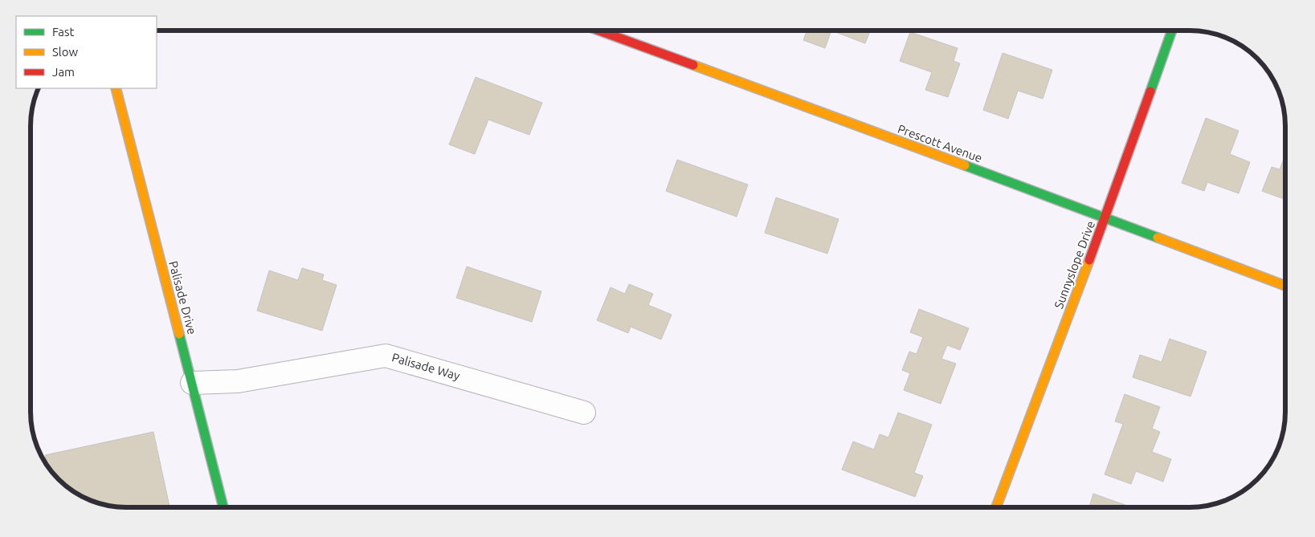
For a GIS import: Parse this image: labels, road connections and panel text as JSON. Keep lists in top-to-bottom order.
{
  "streets": {
    "street": [
      "Prescott Avenue",
      "Sunnyslope Drive",
      "Palisade Drive",
      "Palisade Way"
    ]
  },
  "crossings": [
    ["Prescott Avenue", "Sunnyslope Drive"],
    ["Palisade Drive", "Palisade Way"]
  ],
  "legend": ["Fast", "Slow", "Jam"]
}
